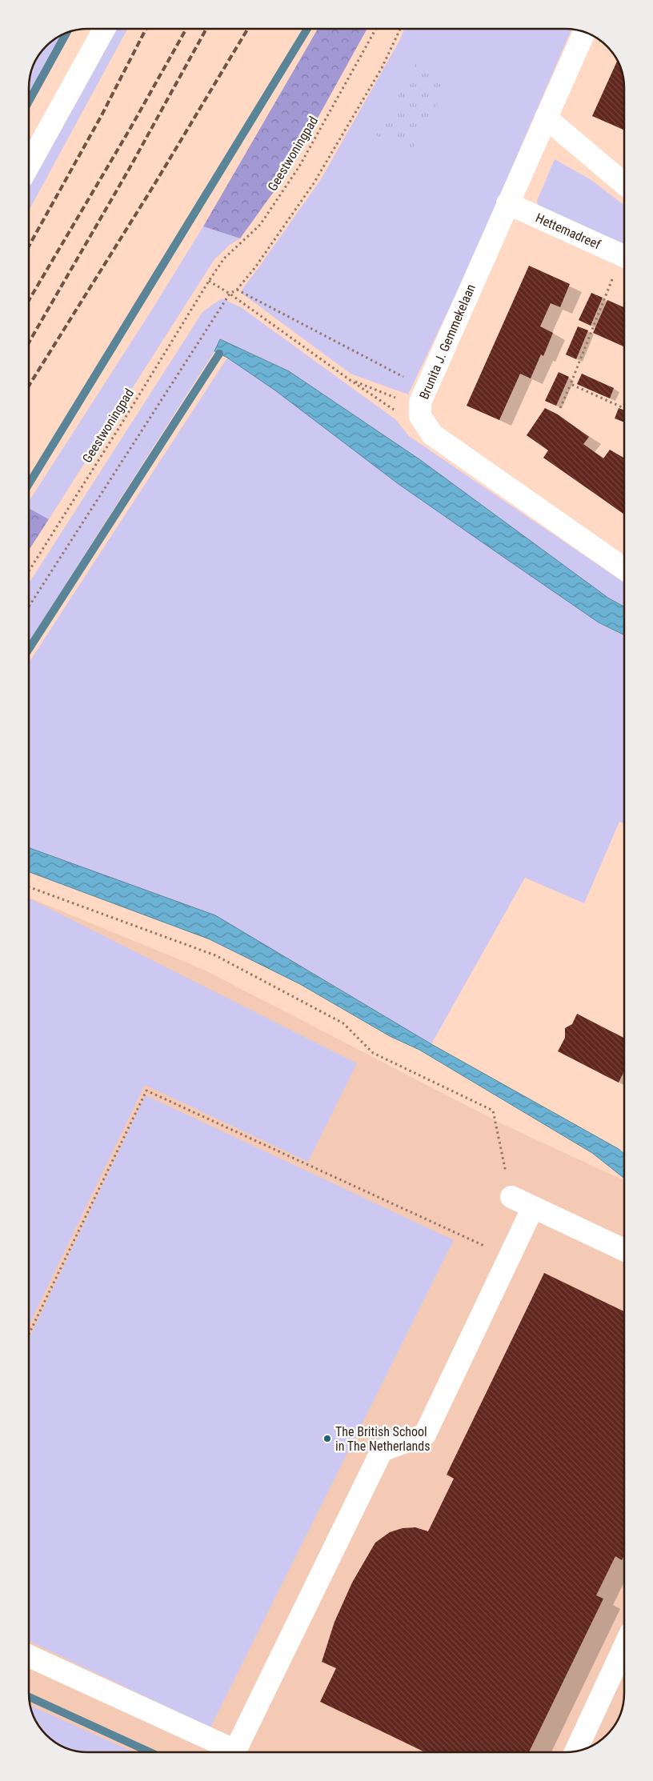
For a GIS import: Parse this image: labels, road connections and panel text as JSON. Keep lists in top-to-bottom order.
{
  "streets": {
    "street": ["Hettemadreef", "Brunita J. Gemmekelaan"],
    "path": ["Geestwoningpad"]
  },
  "crossings": [
    ["Hettemadreef", "Brunita J. Gemmekelaan"]
  ],
  "places": ["The British School in The Netherlands"]
}
